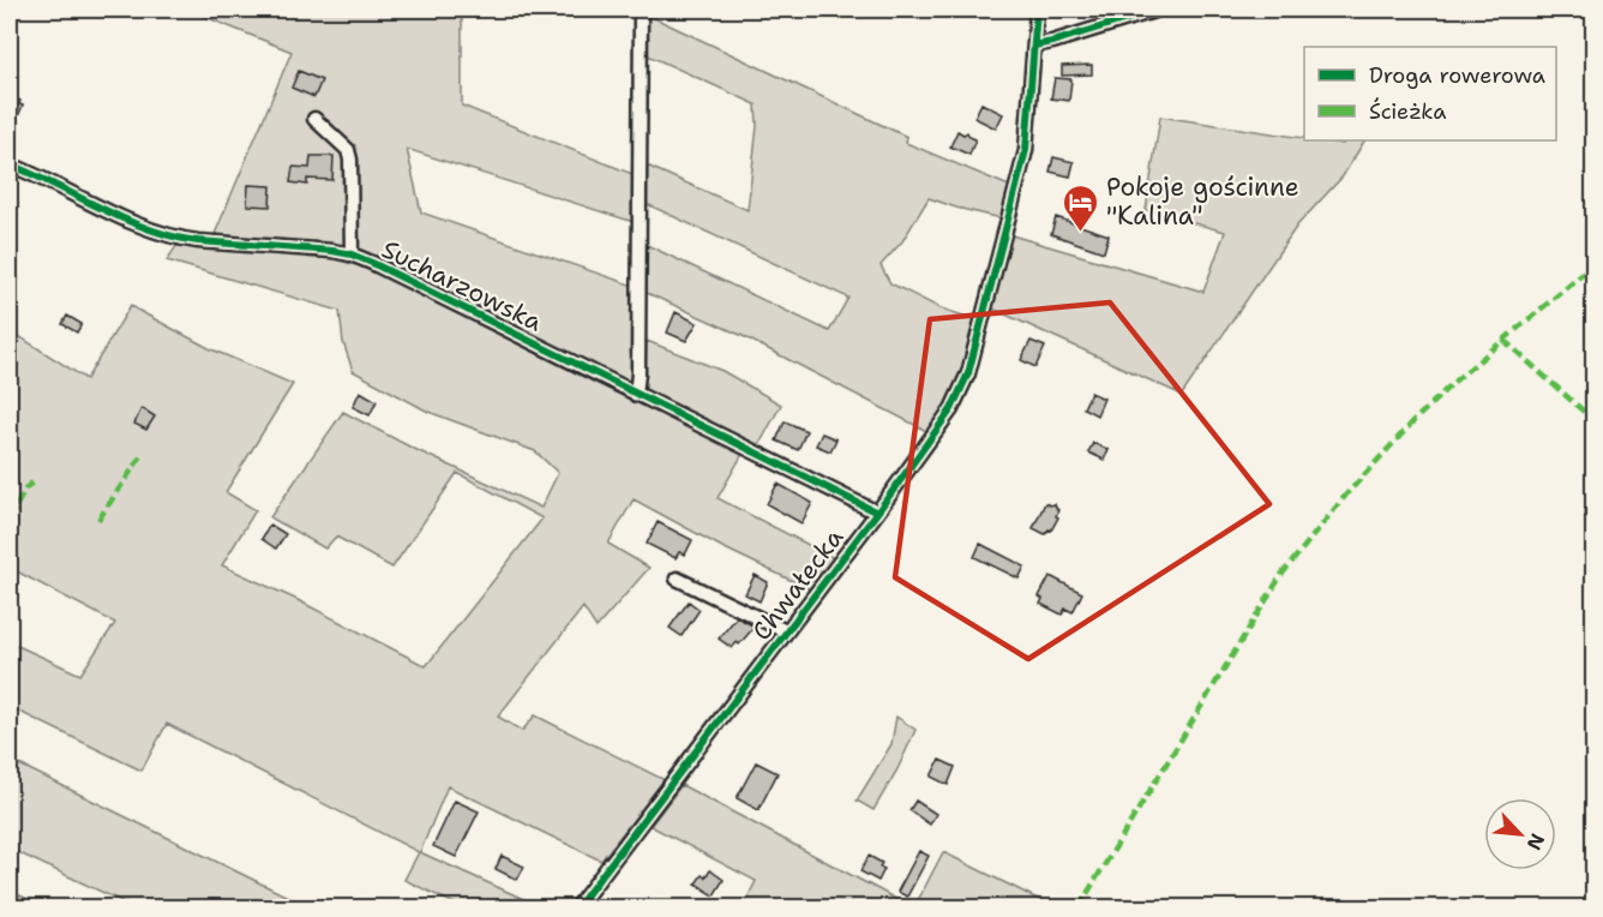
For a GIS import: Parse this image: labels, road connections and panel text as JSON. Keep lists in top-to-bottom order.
{
  "streets": {
    "street": ["Sucharzowska", "Chwałecka"]
  },
  "crossings": [
    ["Sucharzowska", "Chwałecka"]
  ],
  "places": {
    "hotel": ["Pokoje gościnne \"Kalina\""]
  },
  "legend": ["Droga rowerowa", "Ścieżka"],
  "north": "bottom right"
}
